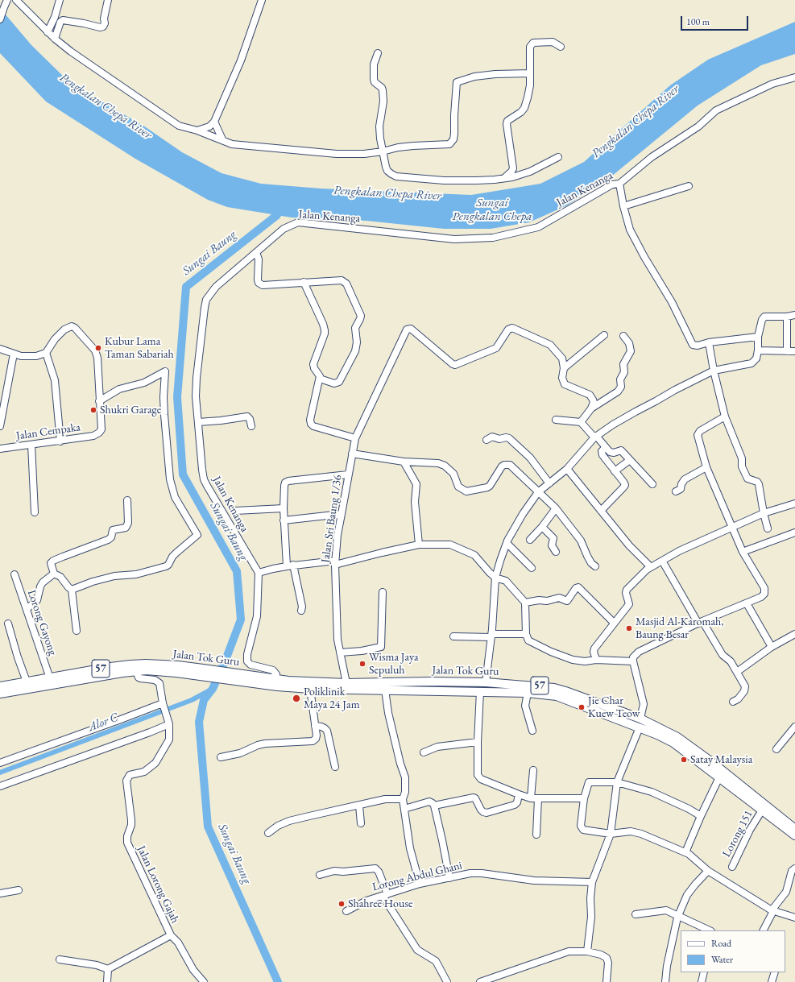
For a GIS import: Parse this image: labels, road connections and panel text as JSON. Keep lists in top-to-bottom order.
{
  "streets": {
    "main road": ["Jalan Tok Guru", "57"],
    "street": [
      "Jalan Kenanga",
      "Jalan Cempaka",
      "Jalan Sri Baung 1/36",
      "Lorong Gayong",
      "Lorong 151",
      "Lorong Abdul Ghani",
      "Jalan Lorong Gajah"
    ]
  },
  "crossings": [
    ["Jalan Sri Baung 1/36", "Jalan Tok Guru"],
    ["Lorong Gayong", "Jalan Tok Guru"],
    ["Jalan Tok Guru", "Lorong 151"],
    ["Jalan Tok Guru", "Jalan Lorong Gajah"]
  ],
  "water": [
    "Pengkalan Chepa River",
    "Sungai Pengkalan Chepa",
    "Sungai Baung",
    "Alor C"
  ],
  "places": [
    "Kubur Lama Taman Sabariah",
    "Shukri Garage",
    "Masjid Al-Karomah, Baung Besar",
    "Wisma Jaya Sepuluh",
    "Poliklinik Maya 24 Jam",
    "Jie Char Kuew Teow",
    "Satay Malaysia",
    "Shahree House"
  ],
  "legend": ["Road", "Water"],
  "scale_bar": "100 m"
}
